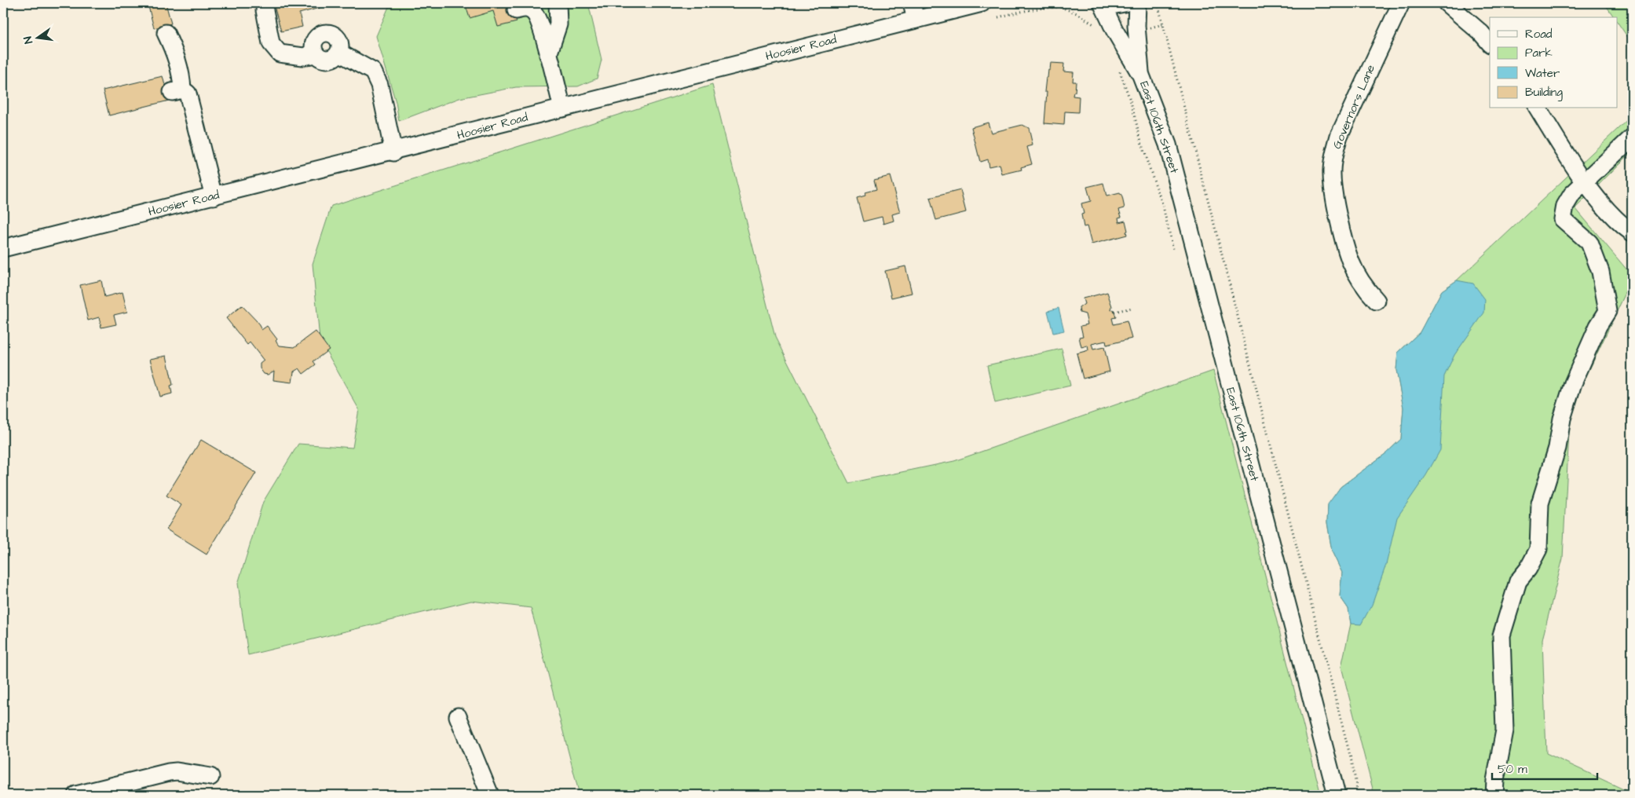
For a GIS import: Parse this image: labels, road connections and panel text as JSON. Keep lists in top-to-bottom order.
{
  "streets": {
    "street": ["Hoosier Road", "Governors Lane", "East 106th Street"]
  },
  "legend": [
    "Road",
    "Park",
    "Water",
    "Building"
  ],
  "scale_bar": "50 m",
  "north": "left"
}
